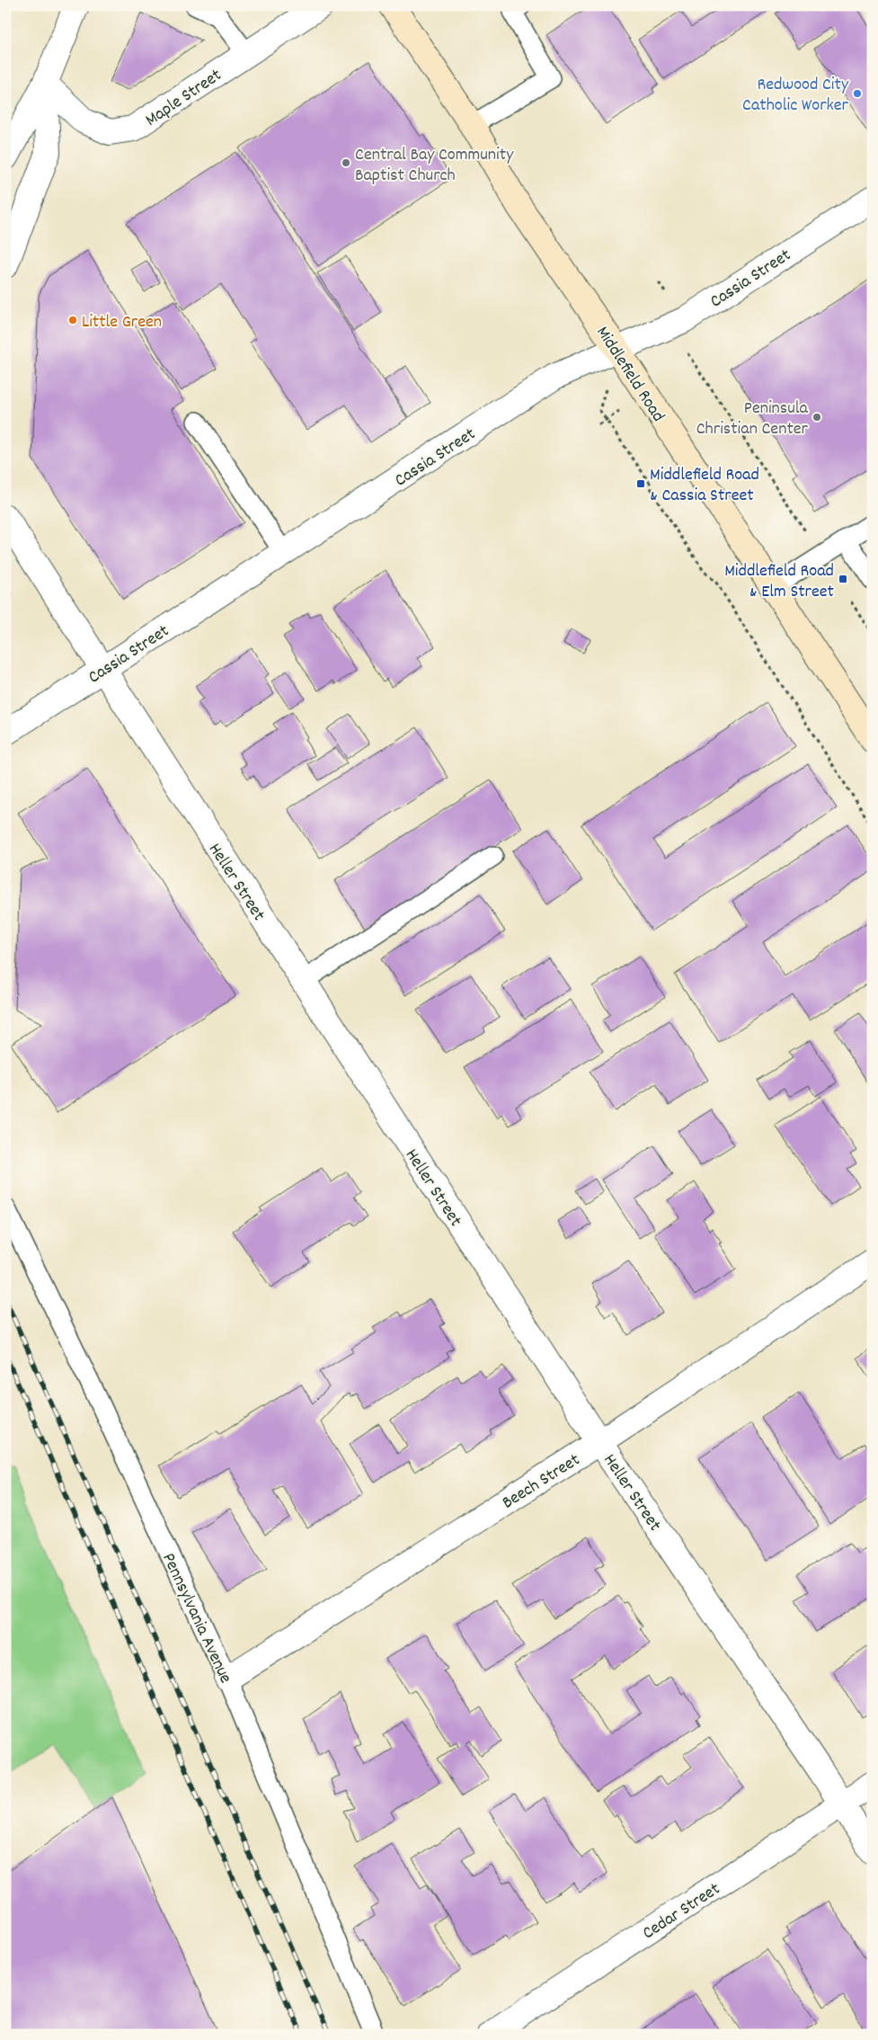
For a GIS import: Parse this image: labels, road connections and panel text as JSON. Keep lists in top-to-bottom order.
{
  "streets": {
    "main road": ["Middlefield Road"],
    "street": [
      "Maple Street",
      "Cassia Street",
      "Heller Street",
      "Beech Street",
      "Cedar Street"
    ],
    "lane": ["Pennsylvania Avenue"]
  },
  "crossings": [
    ["Cassia Street", "Middlefield Road"],
    ["Cassia Street", "Heller Street"],
    ["Heller Street", "Beech Street"],
    ["Heller Street", "Cedar Street"],
    ["Beech Street", "Pennsylvania Avenue"]
  ],
  "places": {
    "other": [
      "Redwood City Catholic Worker",
      "Central Bay Community Baptist Church",
      "Little Green",
      "Peninsula Christian Center"
    ],
    "transit": ["Middlefield Road & Cassia Street", "Middlefield Road & Elm Street"]
  }
}
